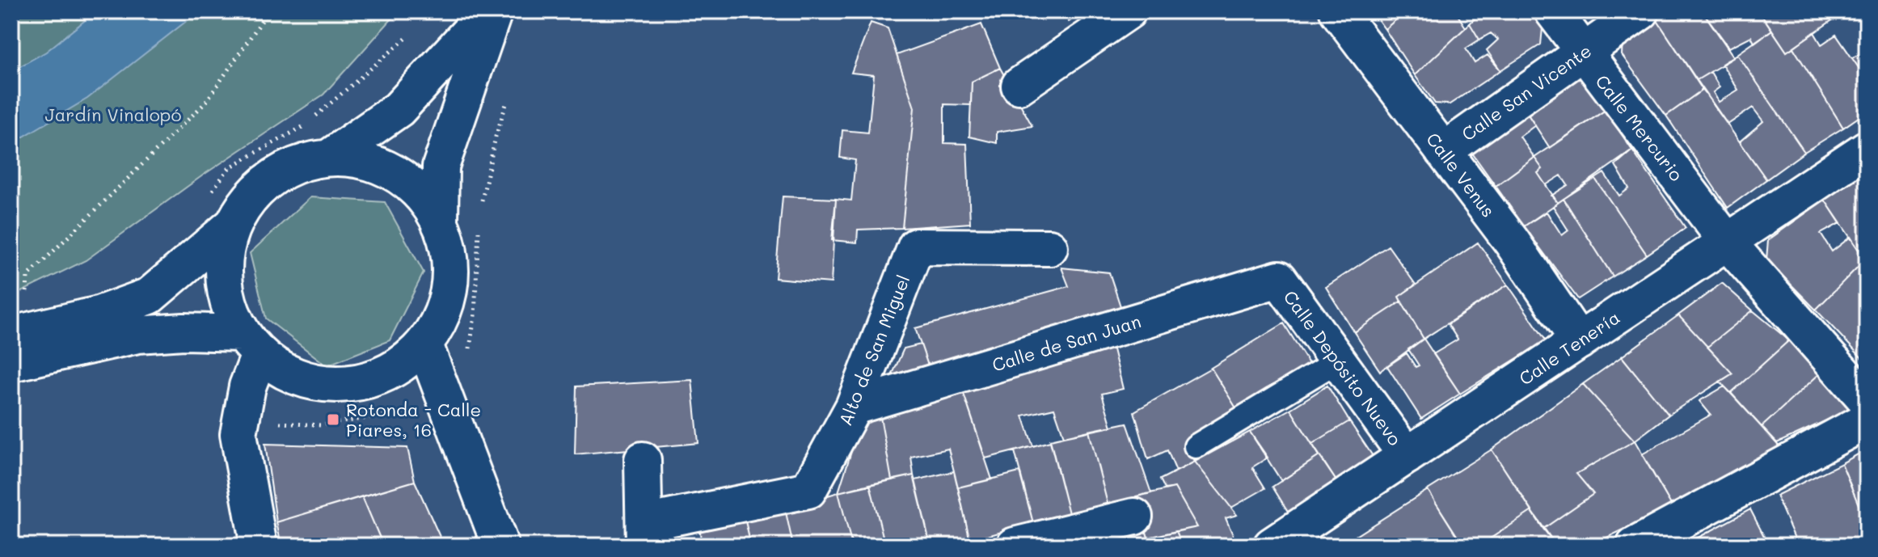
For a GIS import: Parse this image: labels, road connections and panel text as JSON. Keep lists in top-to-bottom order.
{
  "streets": {
    "street": [
      "Calle San Vicente",
      "Calle Mercurio",
      "Calle Venus",
      "Calle de San Juan",
      "Calle Tenería",
      "Alto de San Miguel",
      "Calle Depósito Nuevo"
    ]
  },
  "crossings": [
    ["Calle San Vicente", "Calle Mercurio"],
    ["Calle San Vicente", "Calle Venus"],
    ["Calle Mercurio", "Calle Tenería"],
    ["Calle Venus", "Calle Tenería"],
    ["Calle de San Juan", "Alto de San Miguel"],
    ["Calle de San Juan", "Calle Depósito Nuevo"],
    ["Calle Tenería", "Calle Depósito Nuevo"]
  ],
  "parks": ["Jardín Vinalopó"],
  "places": {
    "transit": ["Rotonda - Calle Piares, 16"]
  }
}
